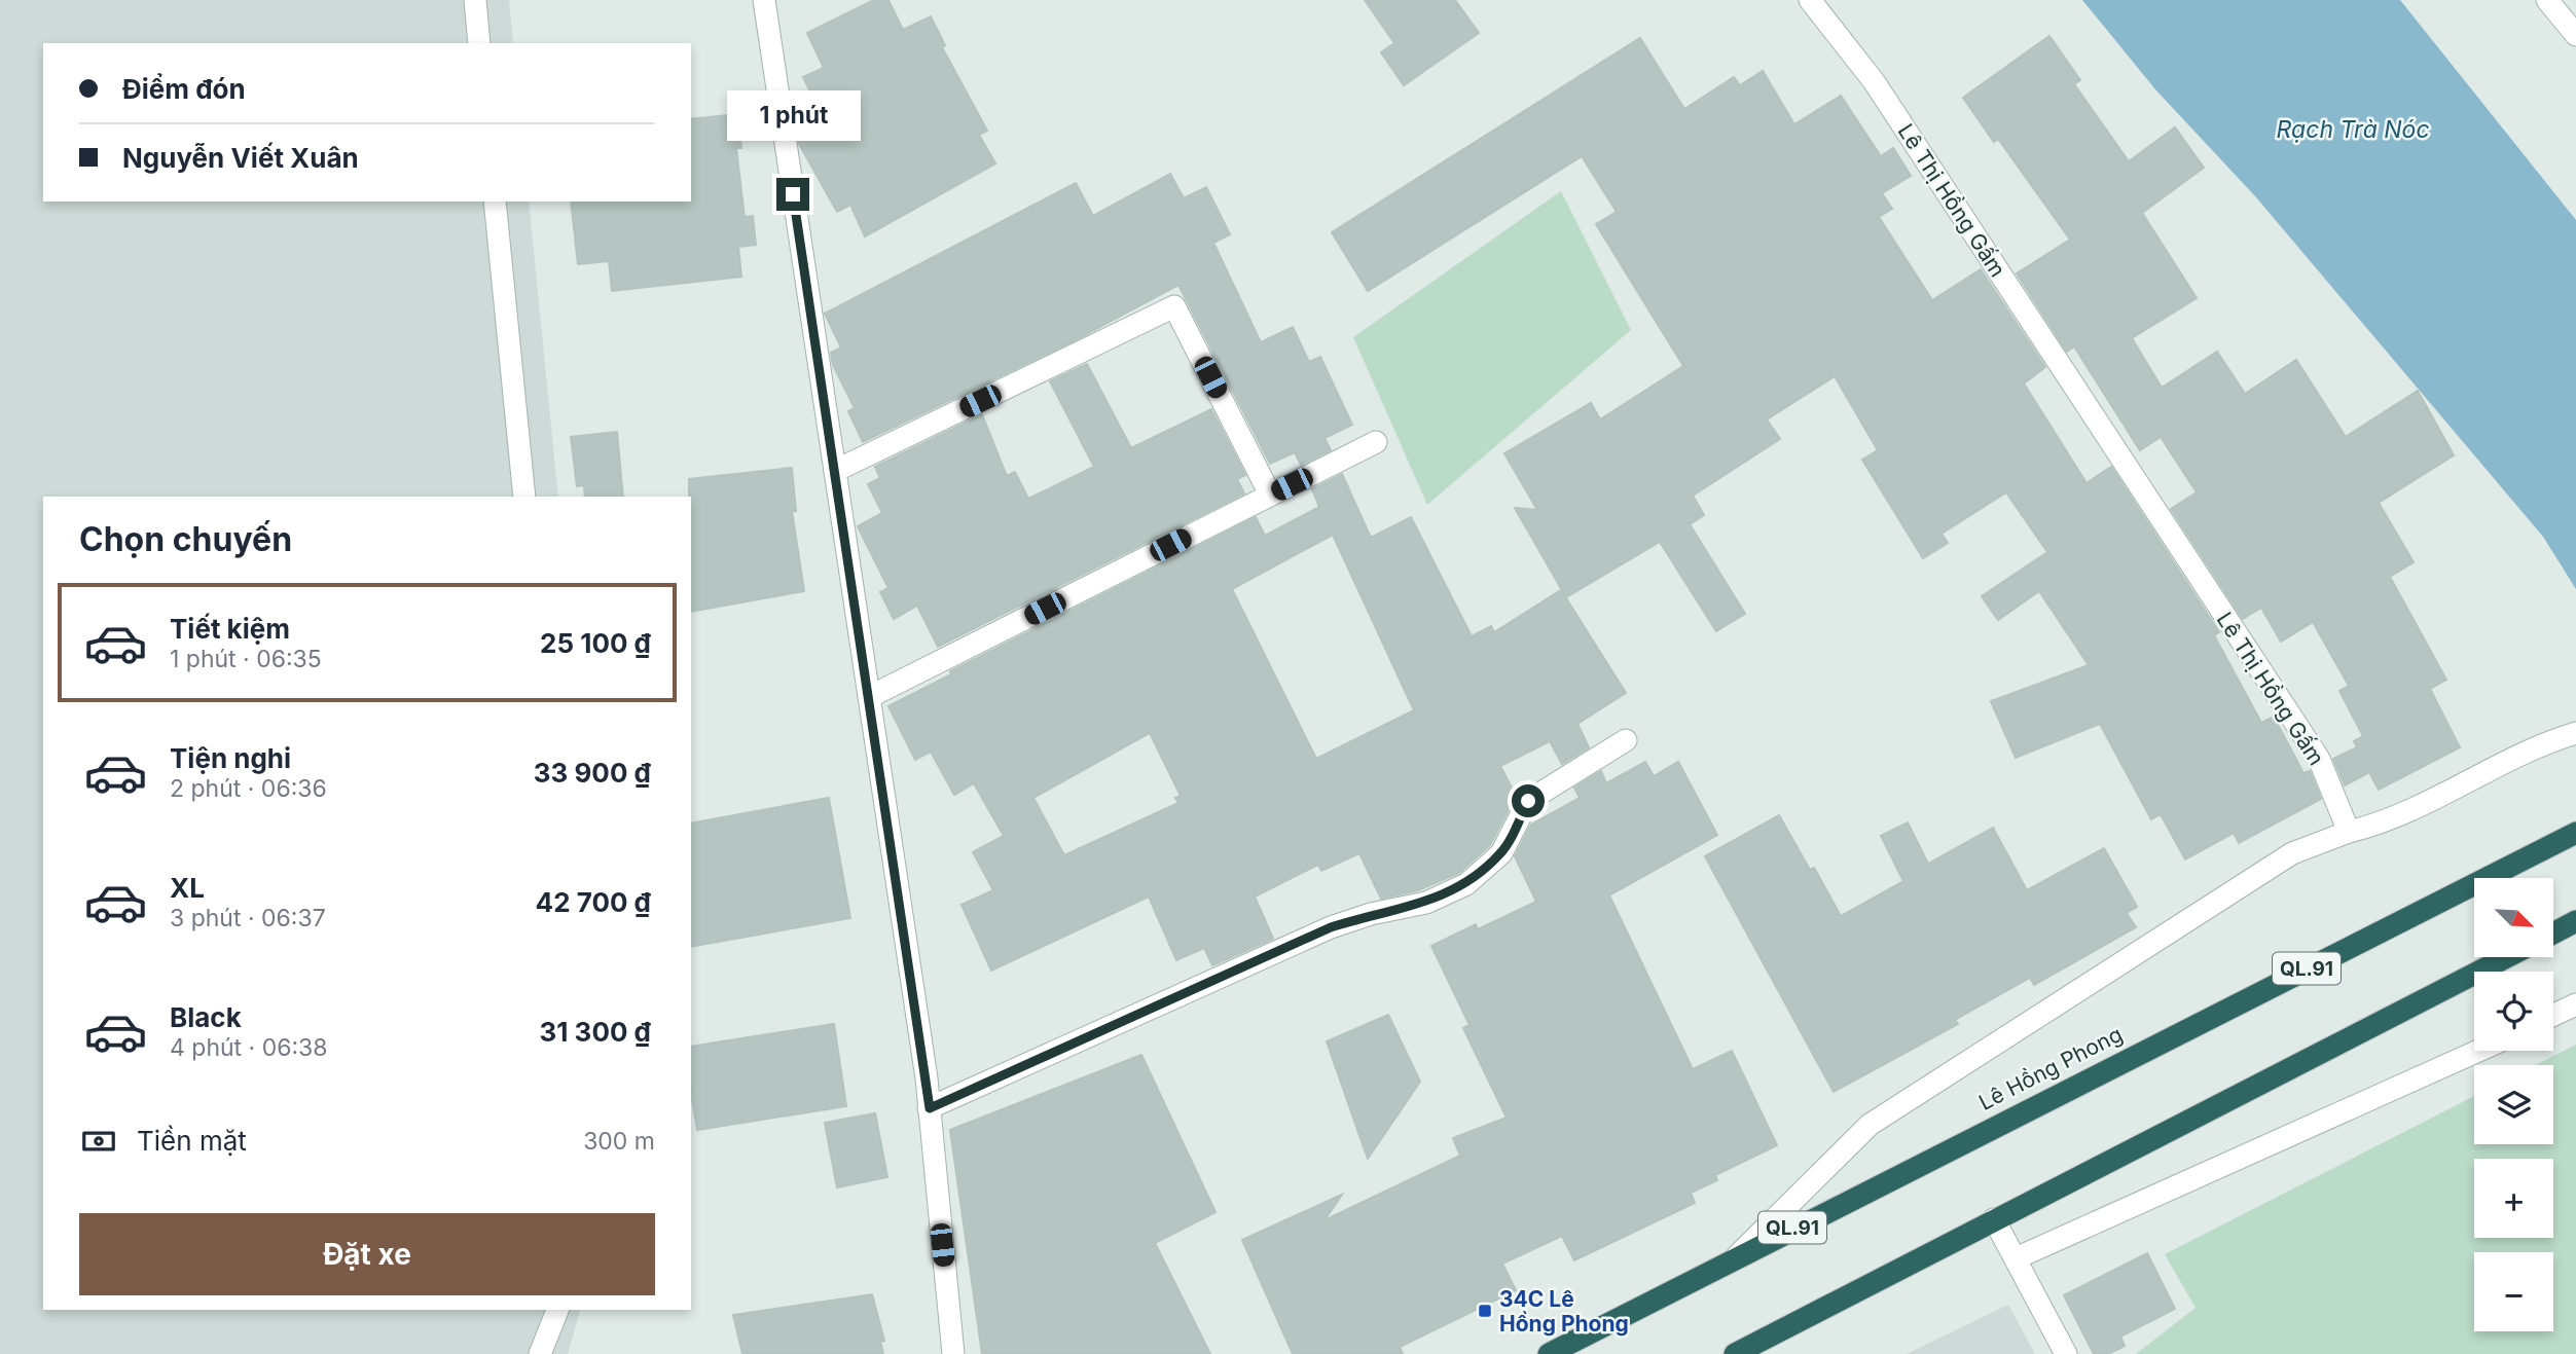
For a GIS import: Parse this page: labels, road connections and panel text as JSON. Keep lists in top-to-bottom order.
{
  "streets": {
    "highway": ["QL.91", "Lê Hồng Phong"],
    "street": ["Lê Thị Hồng Gấm"]
  },
  "water": ["Rạch Trà Nóc"],
  "places": {
    "transit": ["34C Lê Hồng Phong"]
  },
  "north": "bottom right",
  "page": {
    "banner": ["Điểm đón", "Nguyễn Viết Xuân"],
    "bubble": "1 phút",
    "heading": "Chọn chuyến",
    "list": [
      {
        "name": "Tiết kiệm",
        "note": "1 phút · 06:35",
        "value": "25 100 ₫"
      },
      {
        "name": "Tiện nghi",
        "note": "2 phút · 06:36",
        "value": "33 900 ₫"
      },
      {
        "name": "XL",
        "note": "3 phút · 06:37",
        "value": "42 700 ₫"
      },
      {
        "name": "Black",
        "note": "4 phút · 06:38",
        "value": "31 300 ₫"
      }
    ],
    "map_buttons": ["+", "−"],
    "pay": ["Tiền mặt", "300 m"],
    "buttons": "Đặt xe"
  }
}
